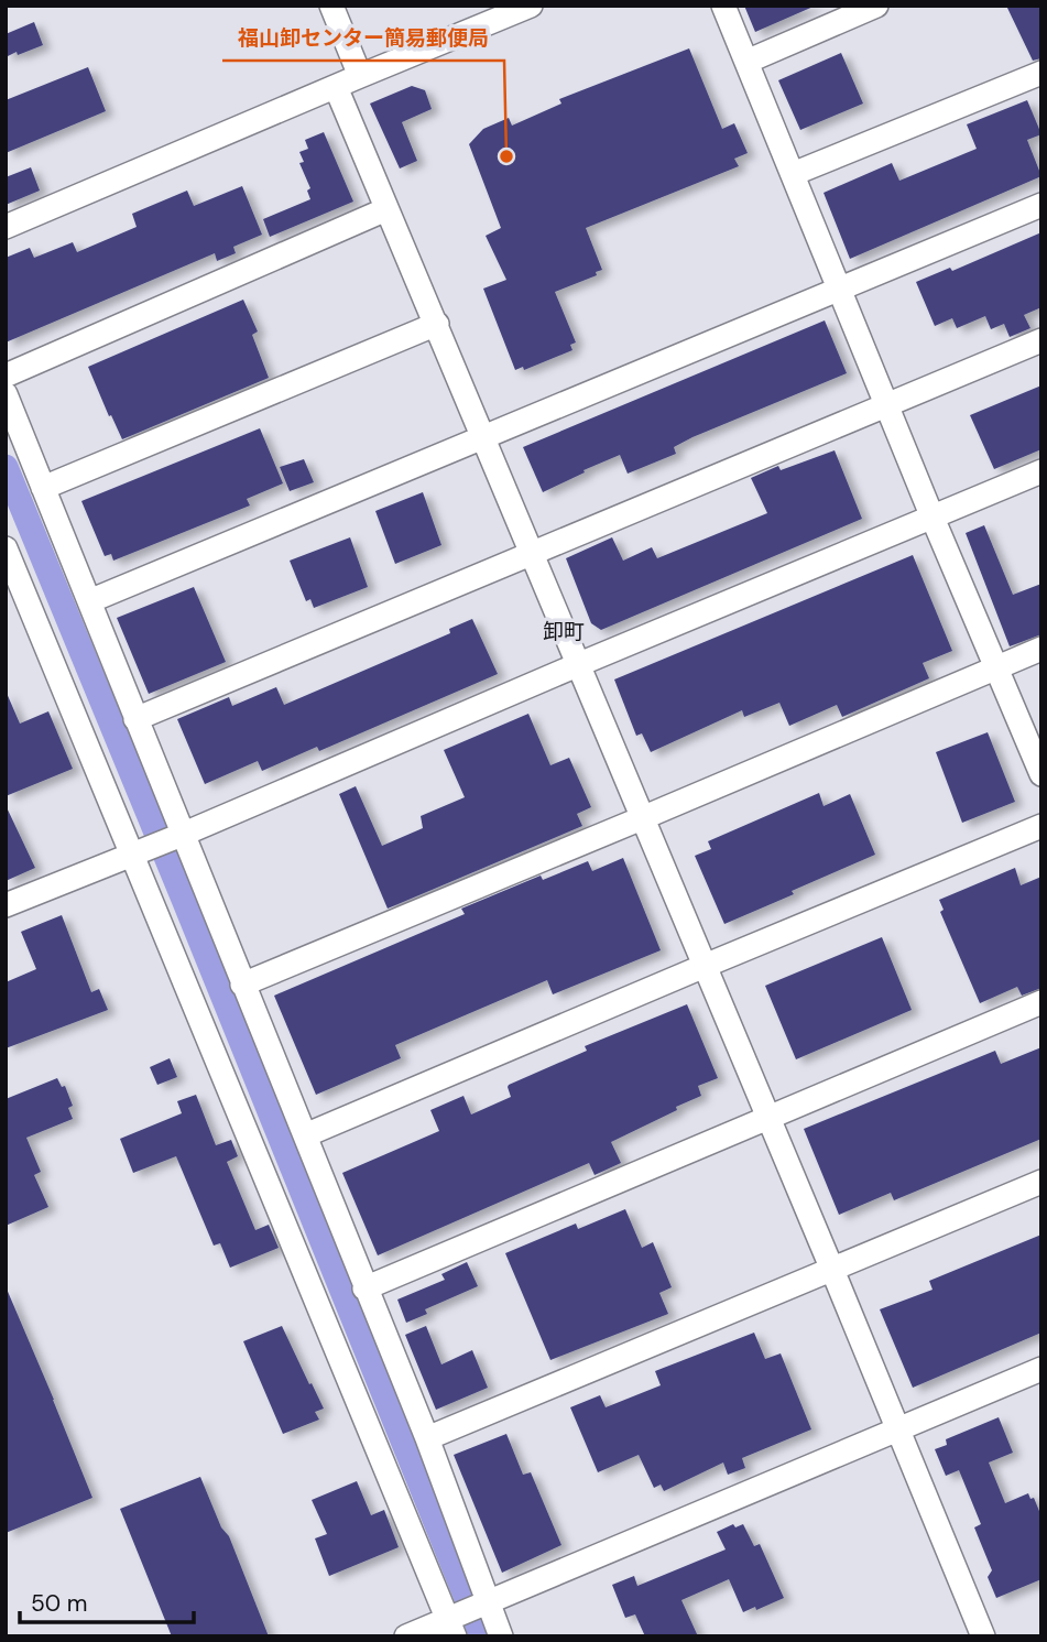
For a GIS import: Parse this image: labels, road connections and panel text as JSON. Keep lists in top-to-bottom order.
{
  "districts": ["卸町"],
  "places": ["福山卸センター簡易郵便局"],
  "scale_bar": "50 m"
}
